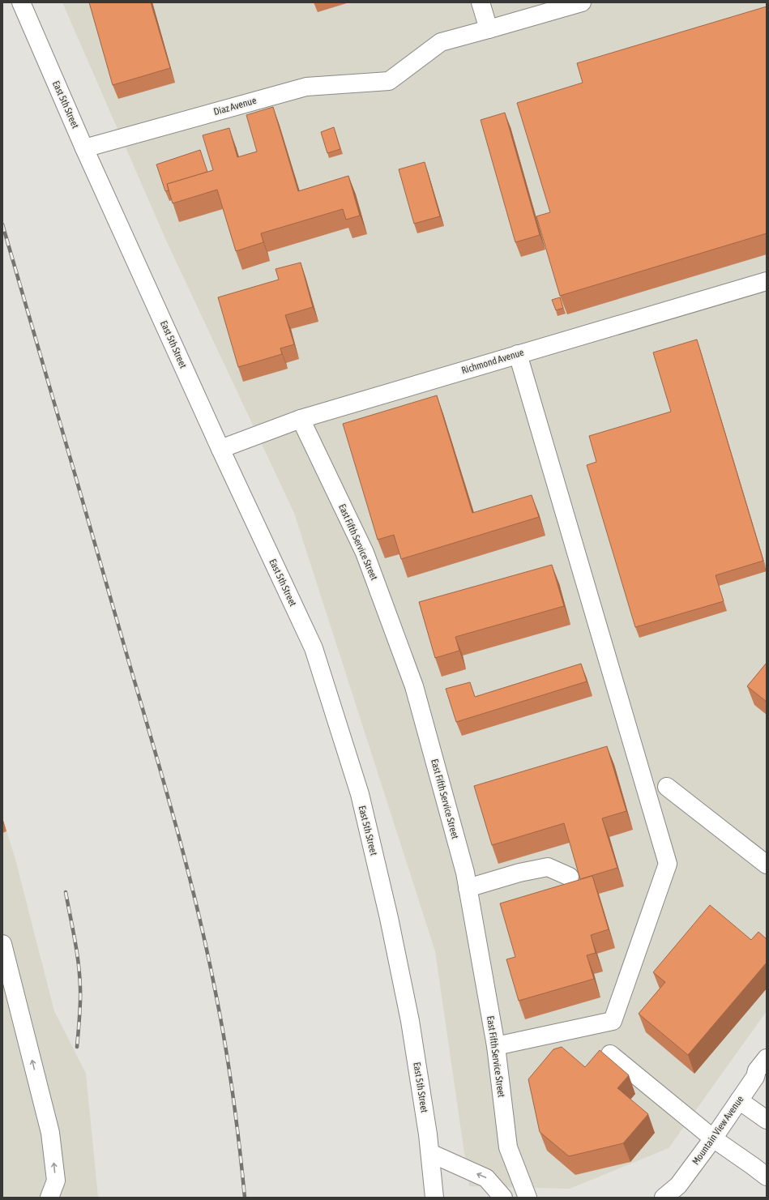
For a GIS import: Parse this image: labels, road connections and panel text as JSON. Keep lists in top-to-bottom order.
{
  "streets": {
    "main road": [
      "East 5th Street",
      "Diaz Avenue",
      "Richmond Avenue",
      "East Fifth Service Street",
      "Mountain View Avenue"
    ]
  },
  "crossings": [
    ["East 5th Street", "Diaz Avenue"],
    ["East 5th Street", "Richmond Avenue"],
    ["Richmond Avenue", "East Fifth Service Street"]
  ]
}
